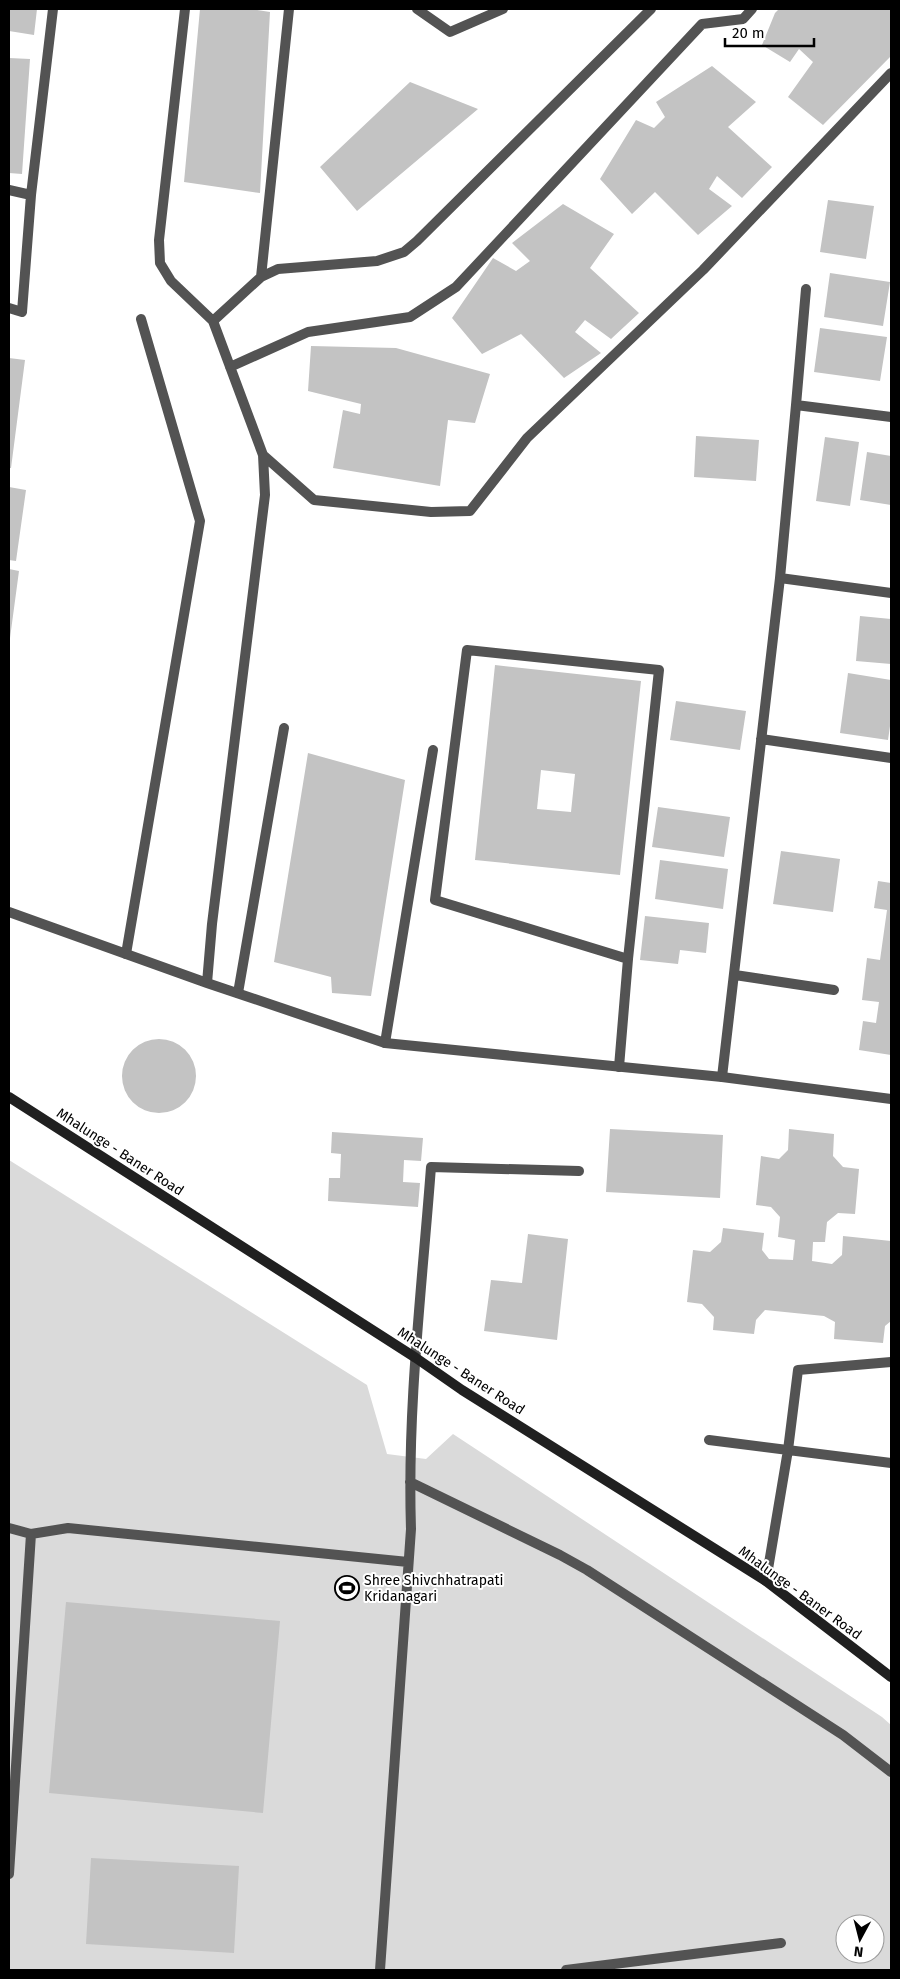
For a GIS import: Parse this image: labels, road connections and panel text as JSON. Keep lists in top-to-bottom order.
{
  "streets": {
    "main road": ["Mhalunge - Baner Road"]
  },
  "places": {
    "sports": ["Shree Shivchhatrapati Kridanagari"]
  },
  "scale_bar": "20 m",
  "north": "bottom"
}
